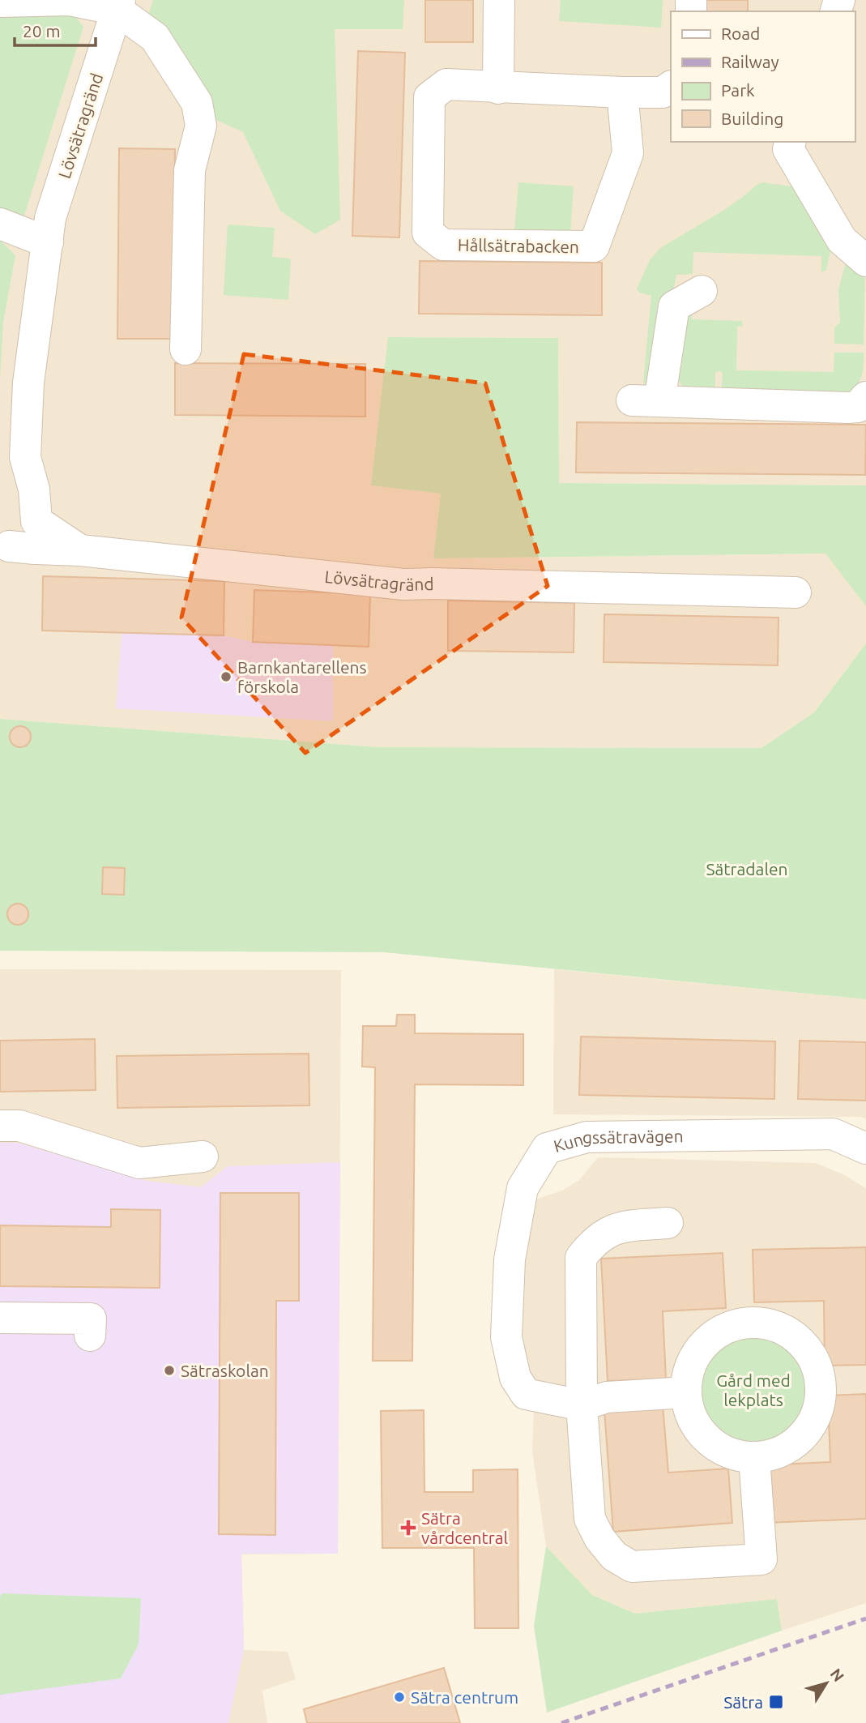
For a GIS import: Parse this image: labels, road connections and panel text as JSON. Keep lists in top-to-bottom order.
{
  "streets": {
    "street": ["Lövsätragränd", "Hållsätrabacken", "Kungssätravägen"]
  },
  "parks": ["Sätradalen", "Gård med lekplats"],
  "places": {
    "other": ["Barnkantarellens förskola", "Sätraskolan", "Sätra centrum"],
    "health": ["Sätra vårdcentral"],
    "transit": ["Sätra"]
  },
  "legend": [
    "Road",
    "Railway",
    "Park",
    "Building"
  ],
  "scale_bar": "20 m",
  "north": "top right"
}
